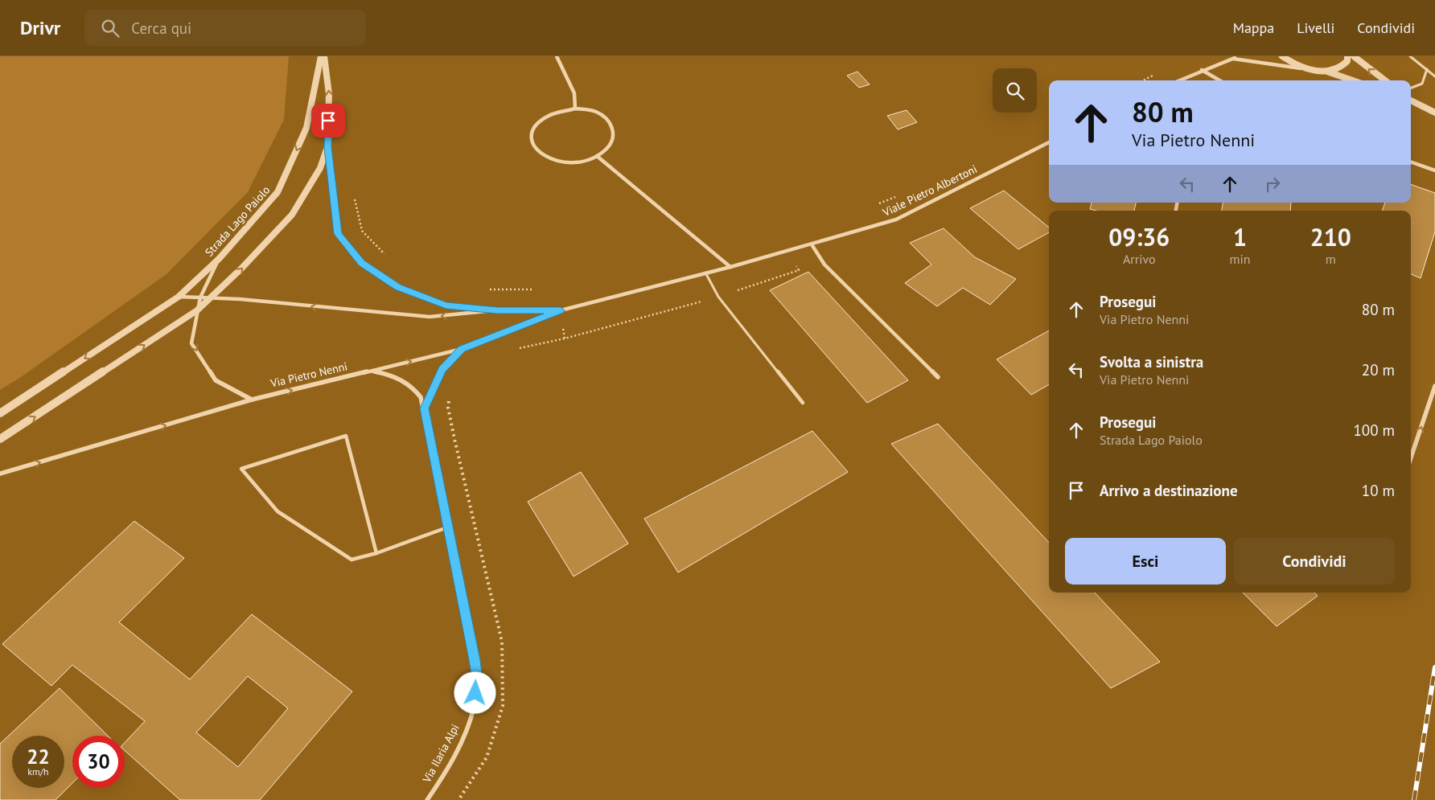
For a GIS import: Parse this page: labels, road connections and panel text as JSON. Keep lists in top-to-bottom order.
{
  "streets": {
    "street": [
      "Viale Pietro Albertoni",
      "Strada Lago Paiolo",
      "Via Pietro Nenni",
      "Via Ilaria Alpi"
    ]
  },
  "crossings": [
    ["Viale Pietro Albertoni", "Via Pietro Nenni"],
    ["Via Pietro Nenni", "Via Ilaria Alpi"]
  ],
  "one_way": ["Via Pietro Nenni"],
  "page": {
    "header": "Drivr",
    "search": "Cerca qui",
    "nav": ["Mappa", "Livelli", "Condividi"],
    "turn": ["80 m", "Via Pietro Nenni"],
    "eta": [
      "09:36",
      "Arrivo",
      "1",
      "min",
      "210",
      "m"
    ],
    "list": [
      {
        "name": "Prosegui",
        "note": "Via Pietro Nenni",
        "value": "80 m"
      },
      {
        "name": "Svolta a sinistra",
        "note": "Via Pietro Nenni",
        "value": "20 m"
      },
      {
        "name": "Prosegui",
        "note": "Strada Lago Paiolo",
        "value": "100 m"
      },
      {
        "name": "Arrivo a destinazione",
        "value": "10 m"
      }
    ],
    "buttons": ["Esci", "Condividi"],
    "speed": "22 km/h",
    "limit": "30"
  }
}
